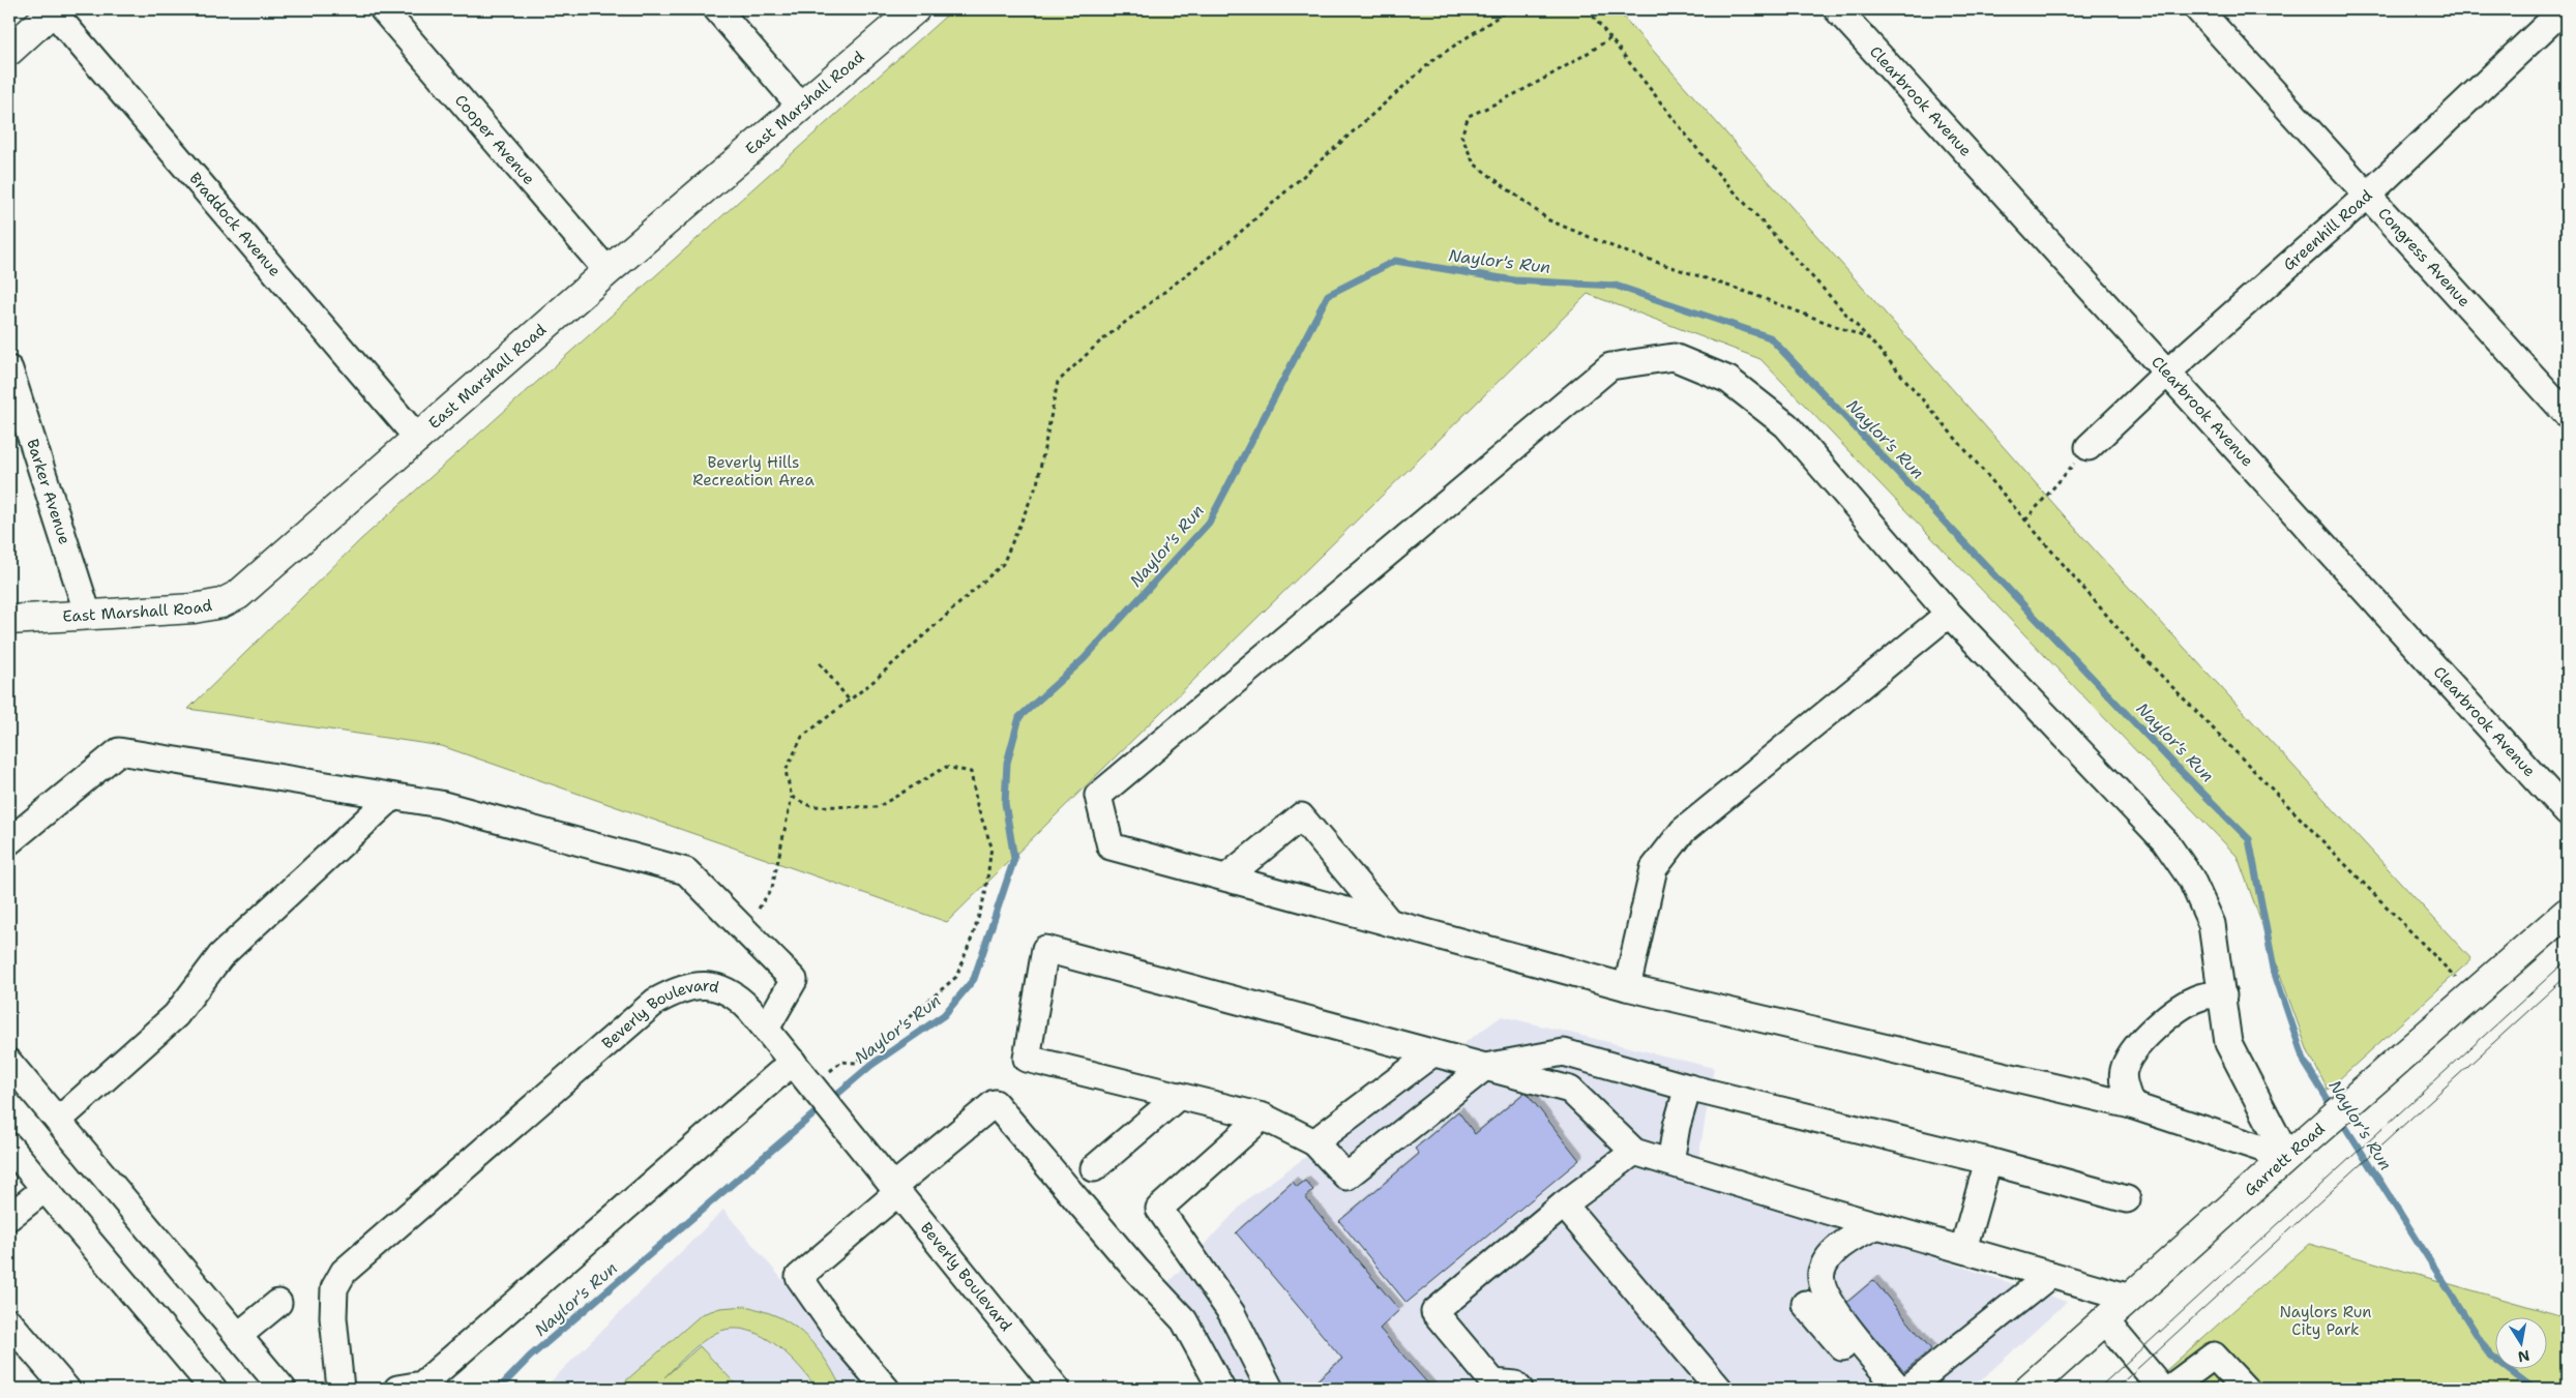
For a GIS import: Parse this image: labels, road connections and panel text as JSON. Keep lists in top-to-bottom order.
{
  "streets": {
    "main road": ["East Marshall Road", "Garrett Road"],
    "street": [
      "Clearbrook Avenue",
      "Cooper Avenue",
      "Braddock Avenue",
      "Greenhill Road",
      "Congress Avenue",
      "Barker Avenue",
      "Beverly Boulevard"
    ]
  },
  "crossings": [
    ["Clearbrook Avenue", "Greenhill Road"],
    ["East Marshall Road", "Cooper Avenue"],
    ["East Marshall Road", "Braddock Avenue"],
    ["East Marshall Road", "Barker Avenue"],
    ["Greenhill Road", "Congress Avenue"]
  ],
  "water": ["Naylor's Run"],
  "parks": ["Beverly Hills Recreation Area", "Naylors Run City Park"],
  "north": "bottom"
}
